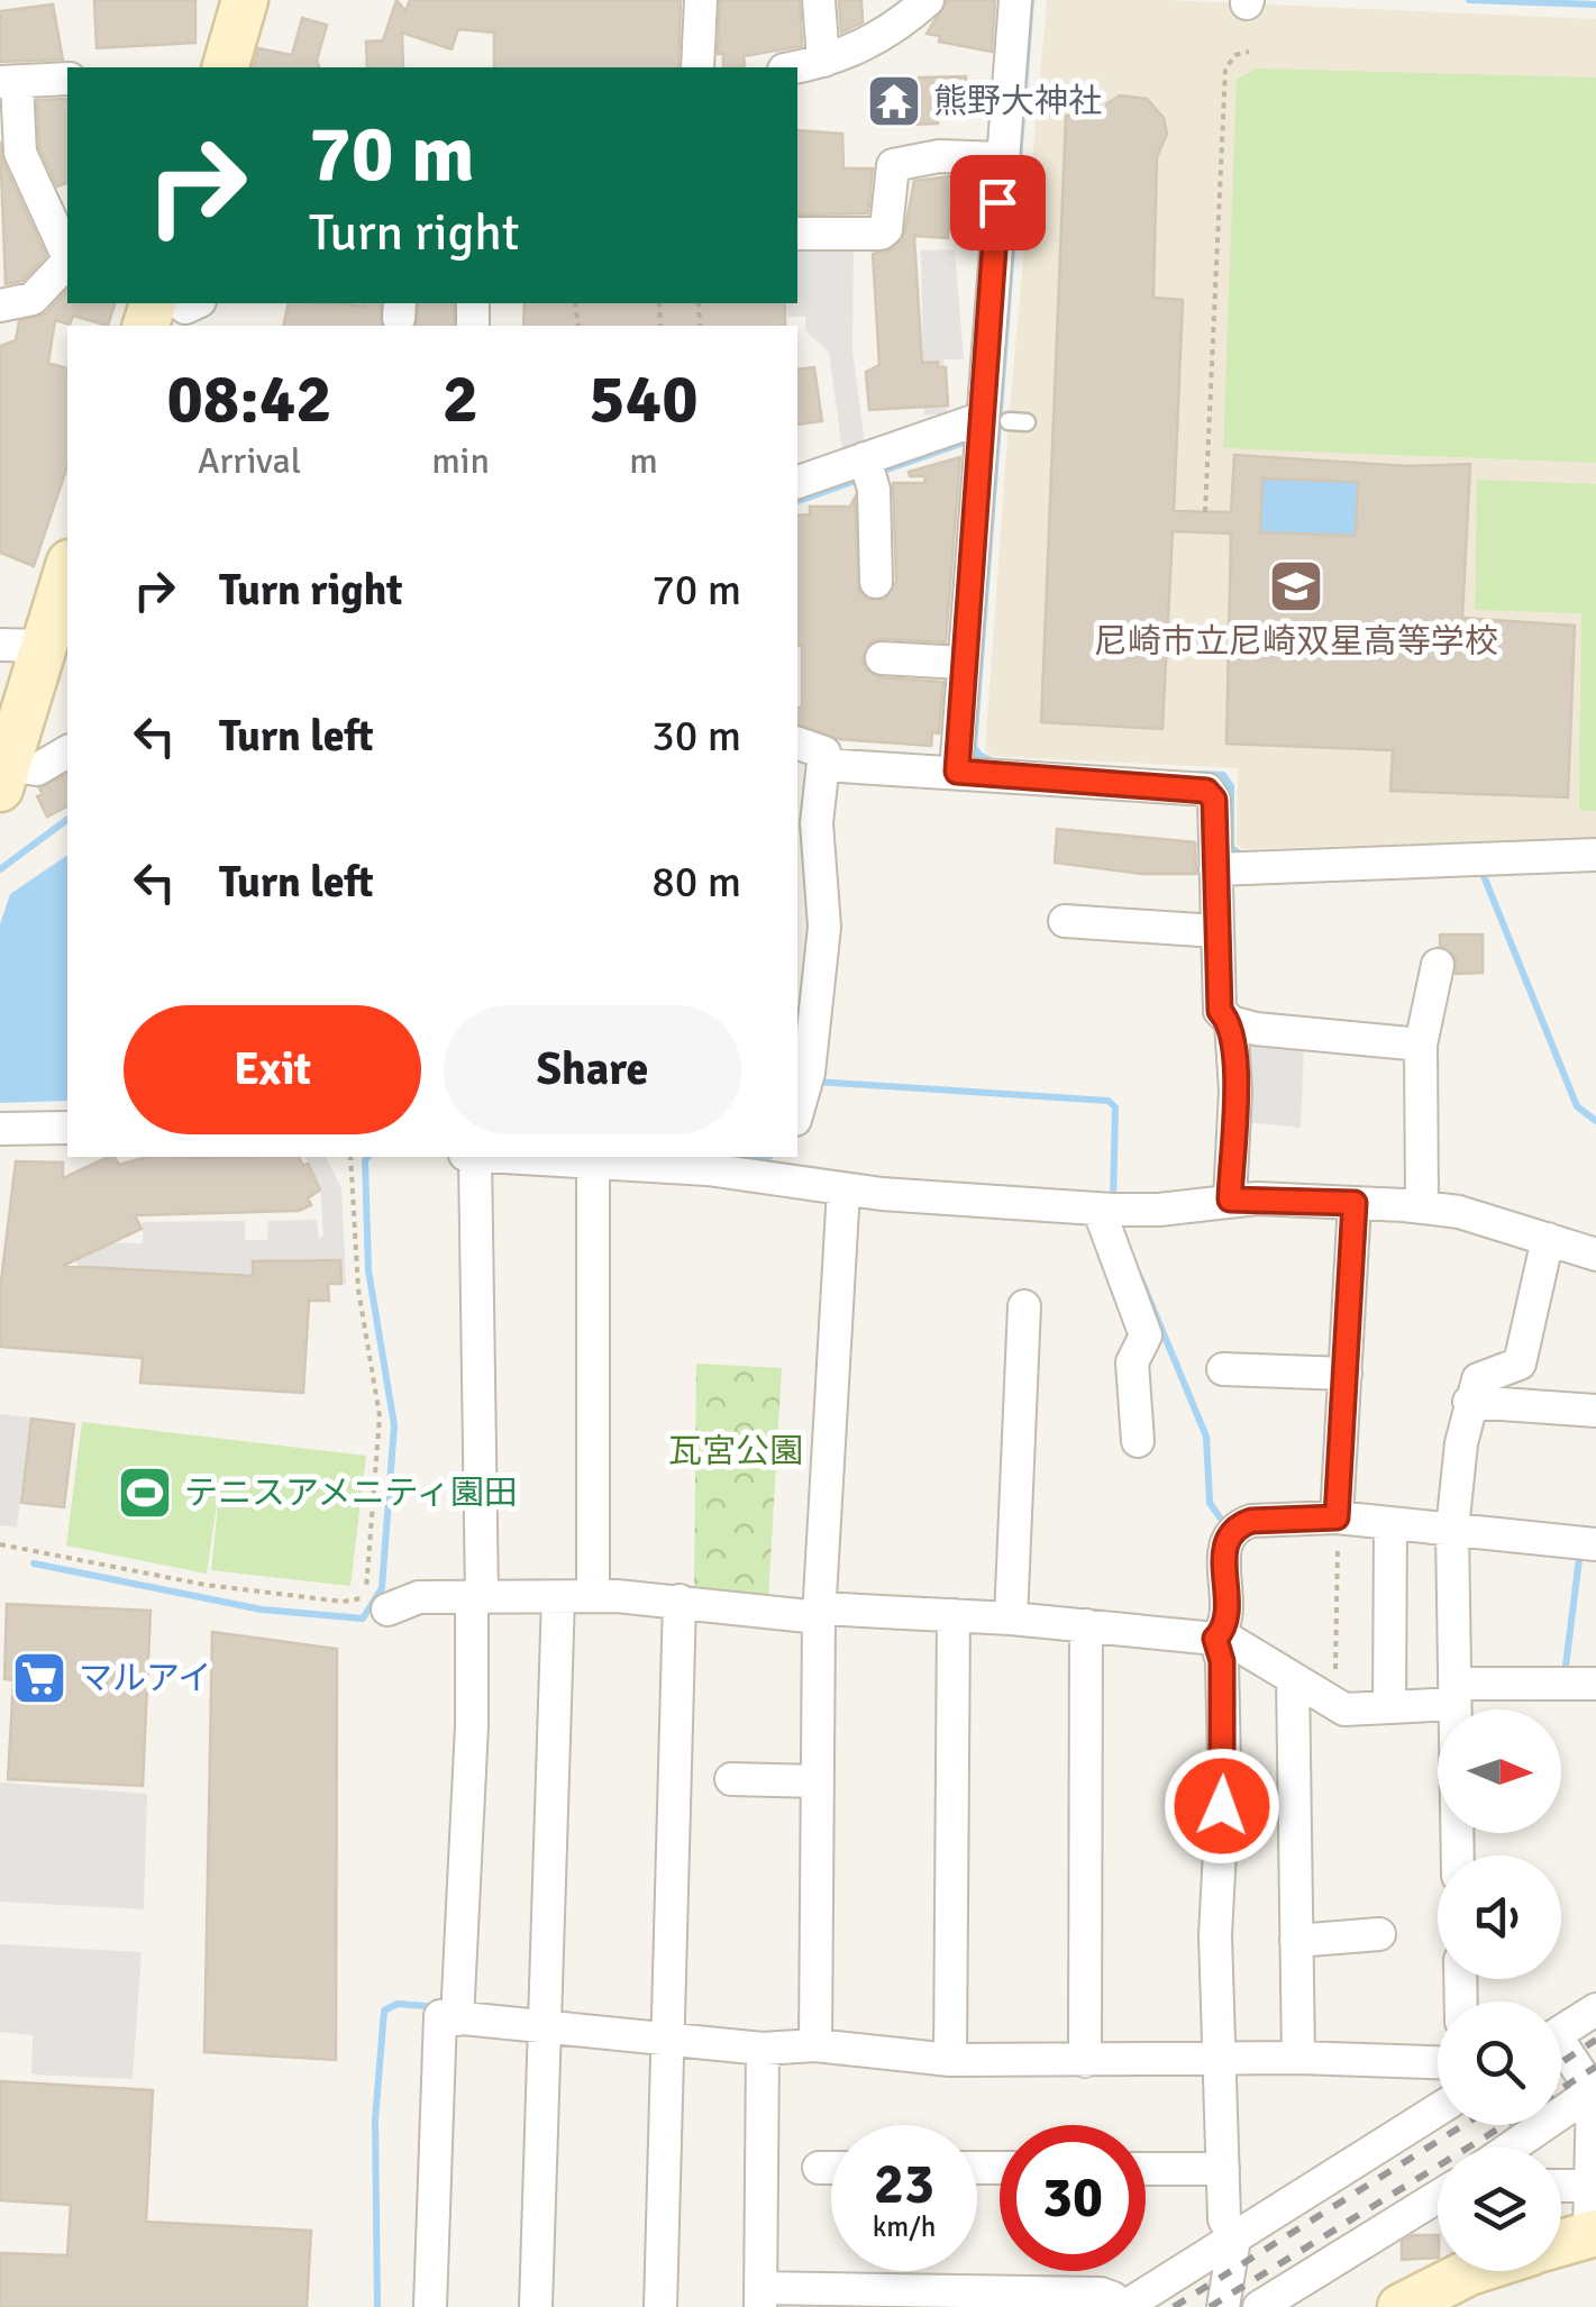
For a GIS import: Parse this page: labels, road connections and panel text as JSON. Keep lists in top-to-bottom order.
{
  "parks": ["瓦宮公園"],
  "places": {
    "temple": ["熊野大神社"],
    "school or university": ["尼崎市立尼崎双星高等学校"],
    "sports": ["テニスアメニティ園田"],
    "supermarket": ["マルアイ"]
  },
  "north": "right",
  "page": {
    "turn": ["70 m", "Turn right"],
    "eta": [
      "08:42",
      "Arrival",
      "2",
      "min",
      "540",
      "m"
    ],
    "list": [
      {
        "name": "Turn right",
        "value": "70 m"
      },
      {
        "name": "Turn left",
        "value": "30 m"
      },
      {
        "name": "Turn left",
        "value": "80 m"
      }
    ],
    "buttons": ["Exit", "Share"],
    "speed": "23 km/h",
    "limit": "30"
  }
}
